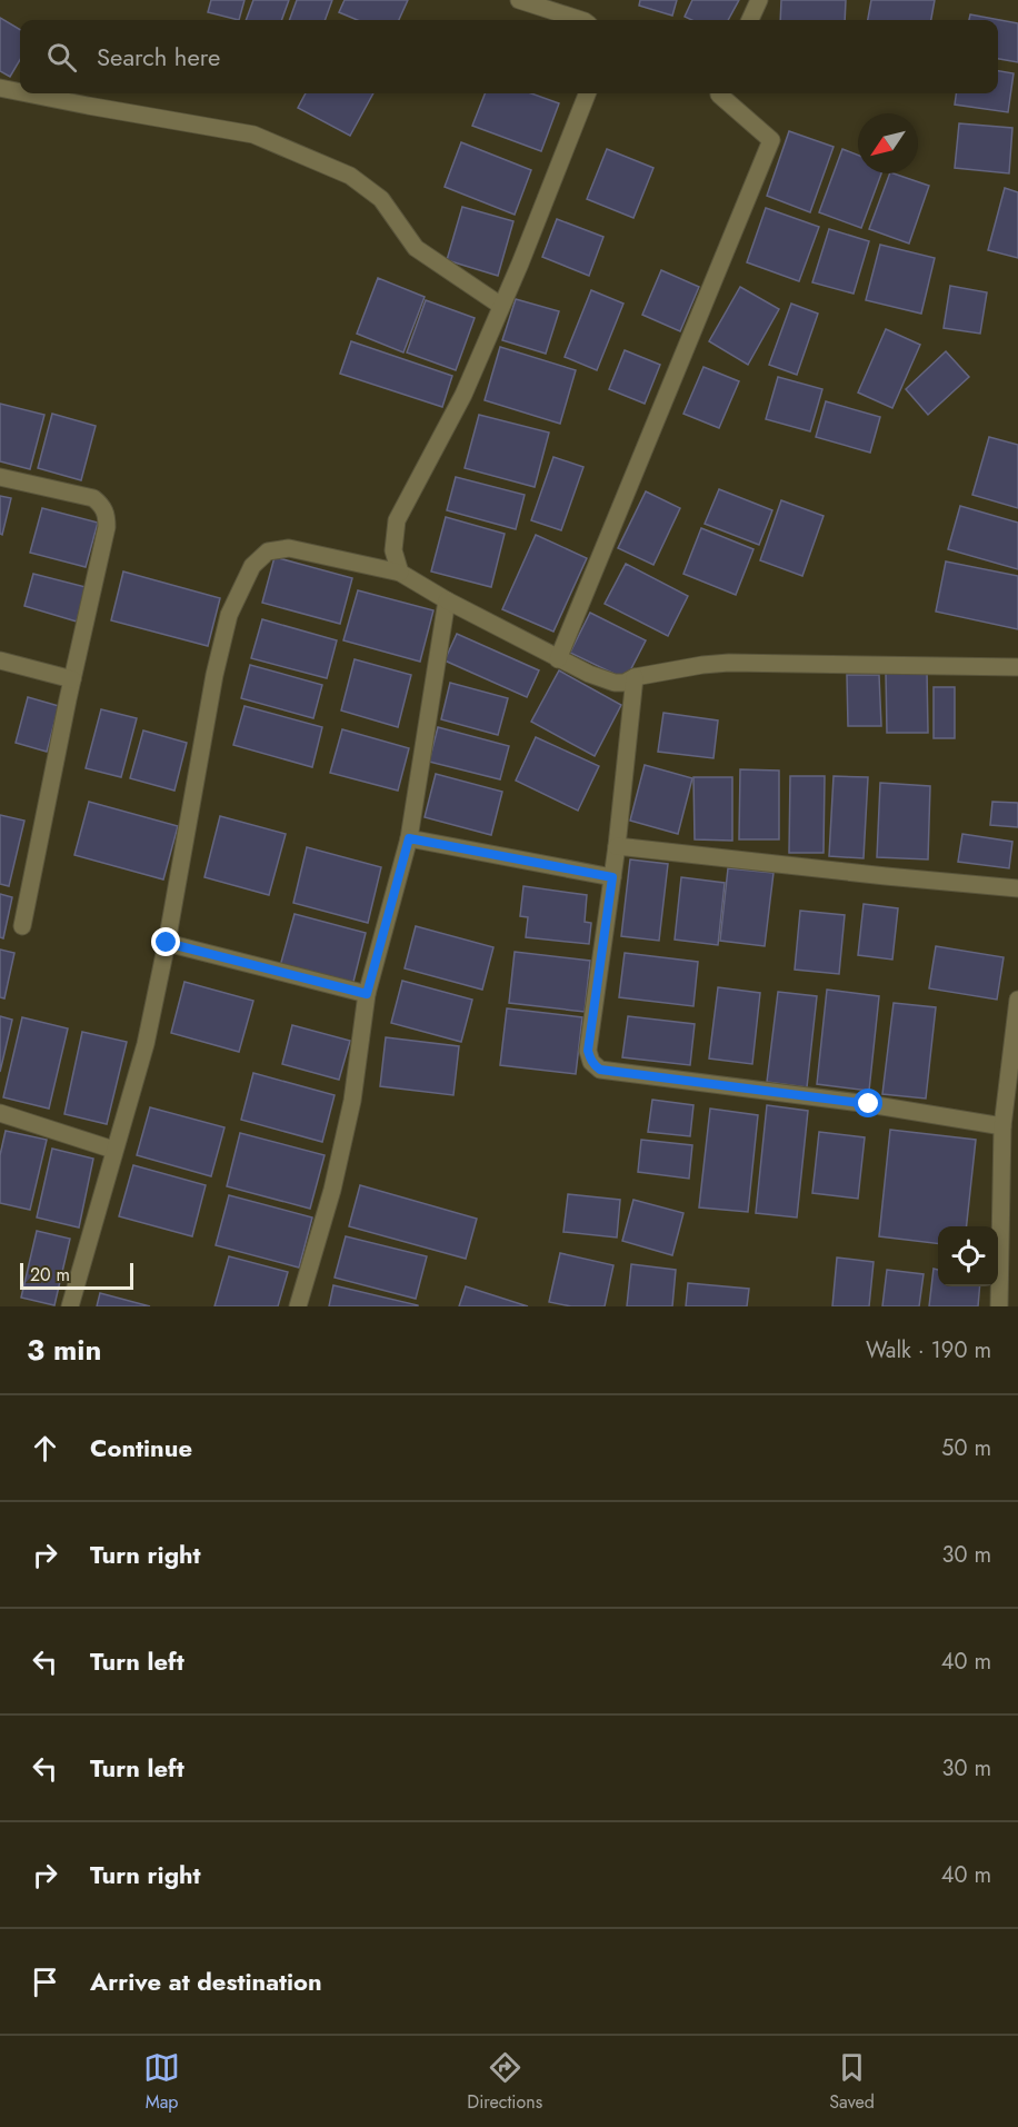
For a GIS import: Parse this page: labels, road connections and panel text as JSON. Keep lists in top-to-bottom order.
{
  "scale_bar": "20 m",
  "north": "bottom left",
  "page": {
    "search": "Search here",
    "scale": "20 m",
    "heading": ["3 min", "Walk · 190 m"],
    "list": [
      ["Continue", "50 m"],
      ["Turn right", "30 m"],
      ["Turn left", "40 m"],
      ["Turn left", "30 m"],
      ["Turn right", "40 m"],
      "Arrive at destination"
    ],
    "nav": ["Map", "Directions", "Saved"]
  }
}
